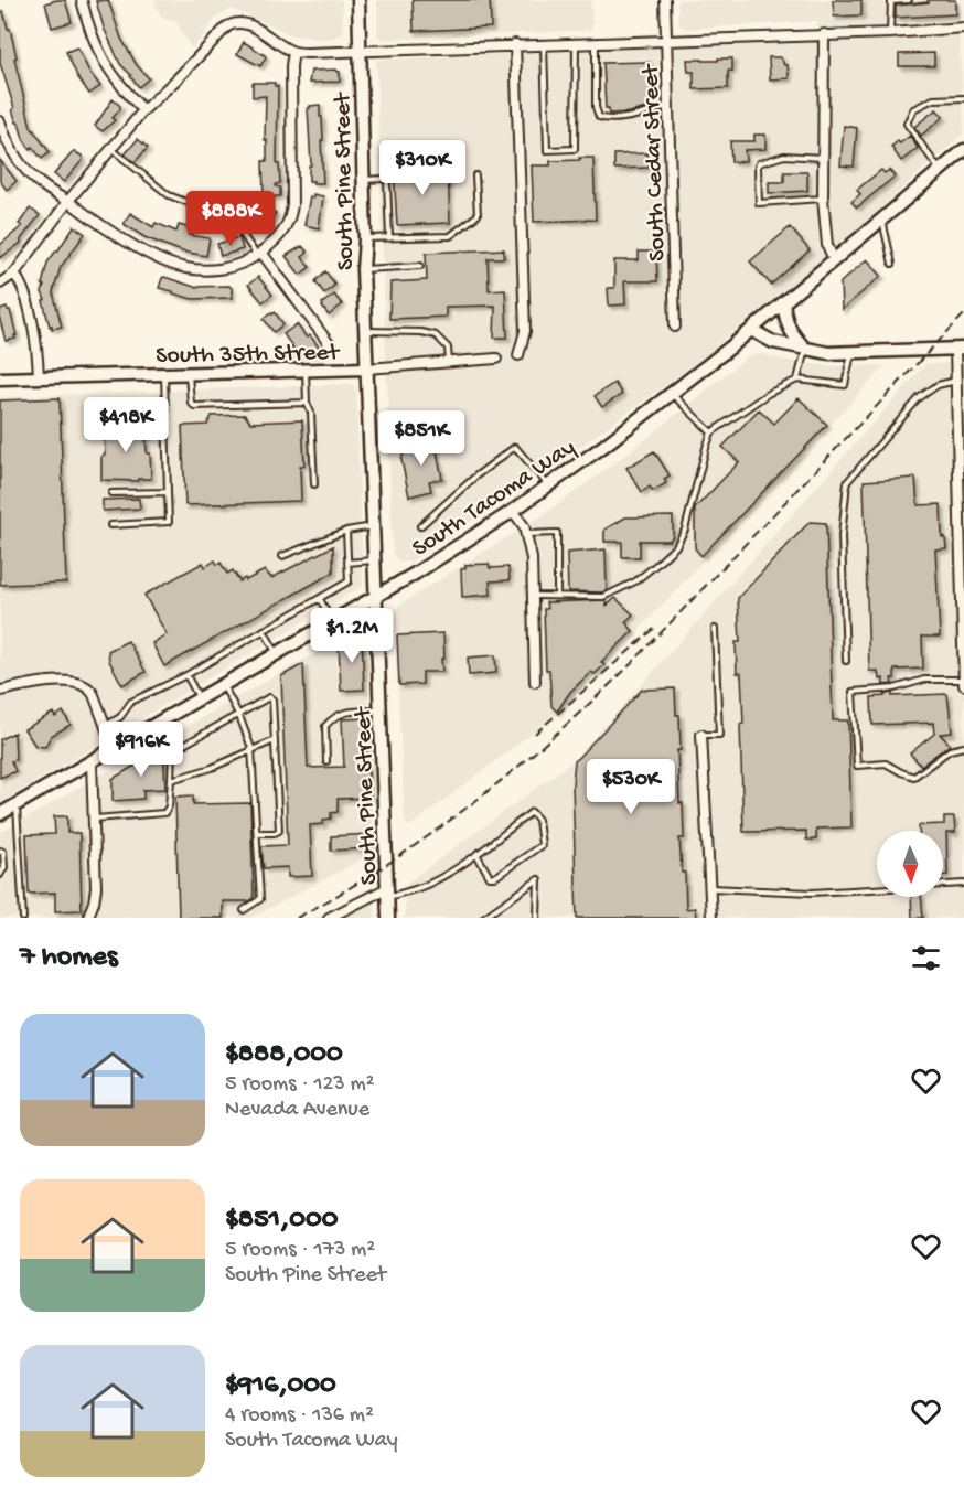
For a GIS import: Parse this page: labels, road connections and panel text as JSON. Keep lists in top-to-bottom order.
{
  "streets": {
    "main road": ["South Pine Street", "South 35th Street", "South Tacoma Way"],
    "street": ["South Cedar Street"]
  },
  "crossings": [
    ["South Pine Street", "South 35th Street"],
    ["South Pine Street", "South Tacoma Way"]
  ],
  "north": "bottom",
  "page": {
    "price": [
      "$310K",
      "$888K",
      "$418K",
      "$851K",
      "$1.2M",
      "$916K",
      "$530K"
    ],
    "heading": "7 homes",
    "list": [
      {
        "name": "$888,000",
        "note": "5 rooms · 123 m² · Nevada Avenue"
      },
      {
        "name": "$851,000",
        "note": "5 rooms · 173 m² · South Pine Street"
      },
      {
        "name": "$916,000",
        "note": "4 rooms · 136 m² · South Tacoma Way"
      }
    ]
  }
}
